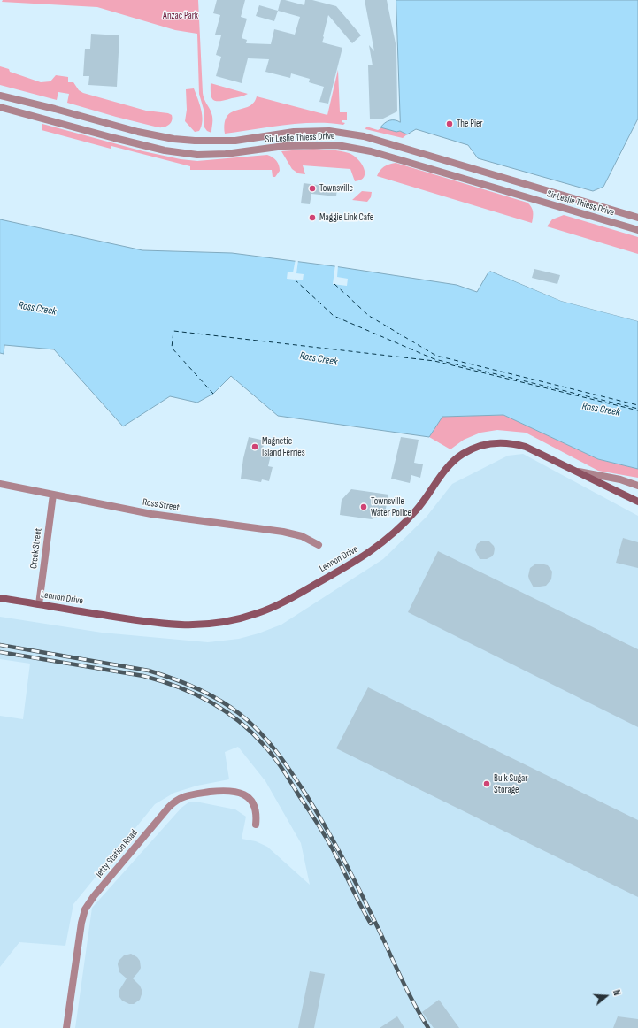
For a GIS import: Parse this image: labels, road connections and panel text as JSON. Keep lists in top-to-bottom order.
{
  "streets": {
    "street": [
      "Sir Leslie Thiess Drive",
      "Ross Street",
      "Creek Street",
      "Lennon Drive",
      "Jetty Station Road"
    ]
  },
  "crossings": [
    ["Ross Street", "Creek Street"],
    ["Creek Street", "Lennon Drive"]
  ],
  "water": ["Ross Creek"],
  "parks": ["Anzac Park"],
  "places": [
    "The Pier",
    "Townsville",
    "Maggie Link Cafe",
    "Magnetic Island Ferries",
    "Townsville Water Police",
    "Bulk Sugar Storage"
  ],
  "north": "right"
}
